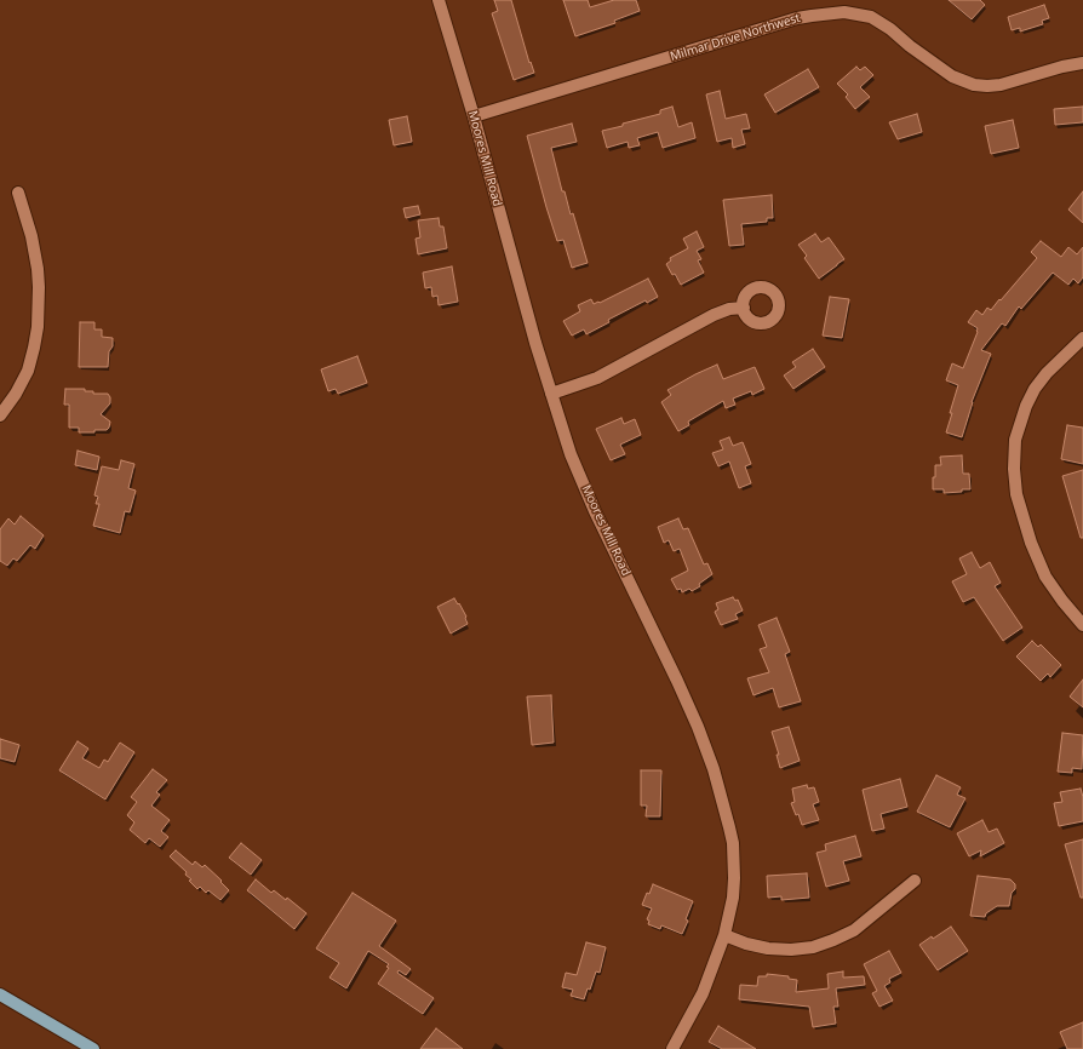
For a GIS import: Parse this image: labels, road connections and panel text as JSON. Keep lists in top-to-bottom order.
{
  "streets": {
    "street": ["Milmar Drive Northwest", "Moores Mill Road"]
  },
  "crossings": [
    ["Milmar Drive Northwest", "Moores Mill Road"]
  ]
}
